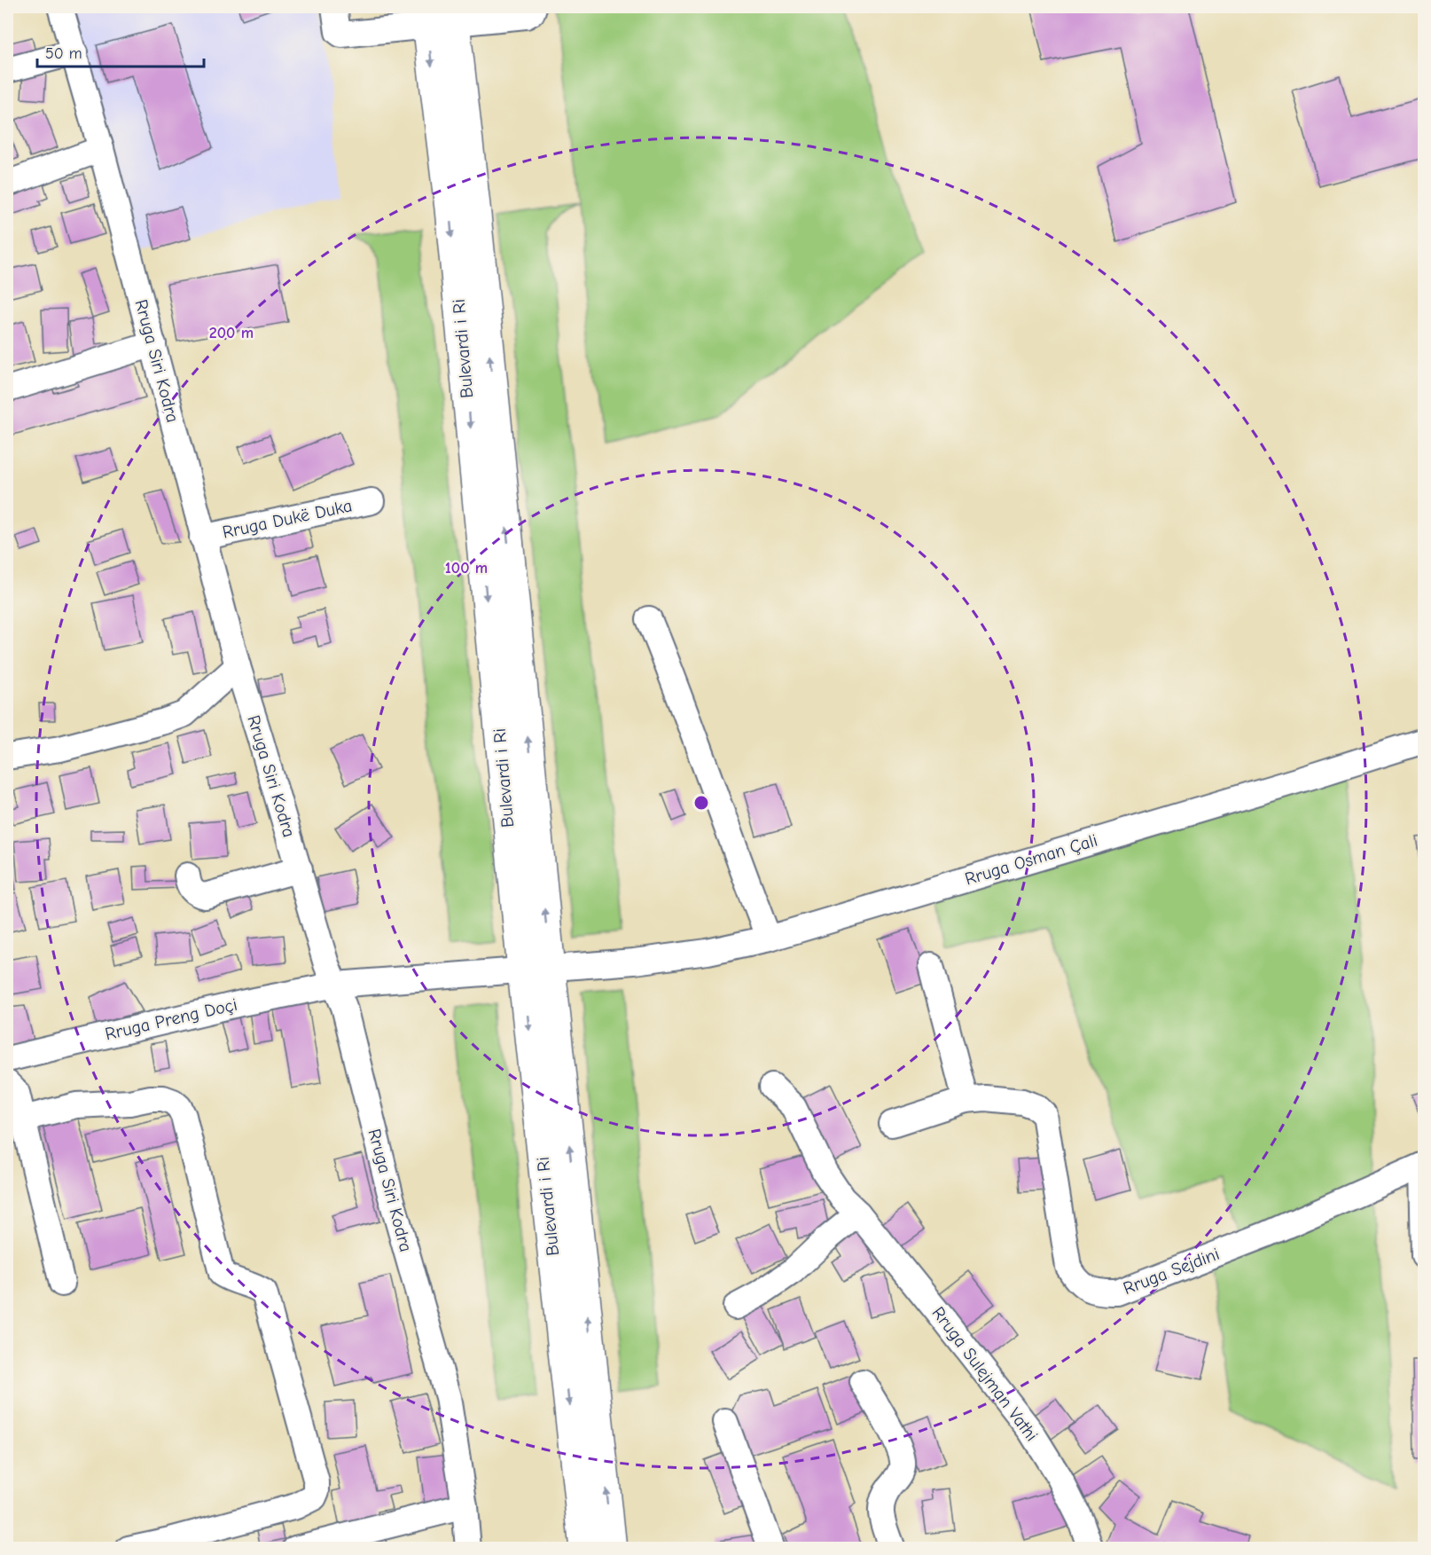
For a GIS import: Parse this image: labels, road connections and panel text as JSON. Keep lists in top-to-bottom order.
{
  "streets": {
    "main road": ["Bulevardi i Ri"],
    "street": [
      "Rruga Siri Kodra",
      "Rruga Dukë Duka",
      "Rruga Osman Çali",
      "Rruga Preng Doçi",
      "Rruga Sejdini",
      "Rruga Sulejman Vathi"
    ]
  },
  "crossings": [
    ["Bulevardi i Ri", "Rruga Osman Çali"],
    ["Bulevardi i Ri", "Rruga Preng Doçi"],
    ["Rruga Siri Kodra", "Rruga Dukë Duka"],
    ["Rruga Siri Kodra", "Rruga Preng Doçi"],
    ["Rruga Osman Çali", "Rruga Preng Doçi"]
  ],
  "scale_bar": "50 m",
  "rings": ["200 m", "100 m"]
}
